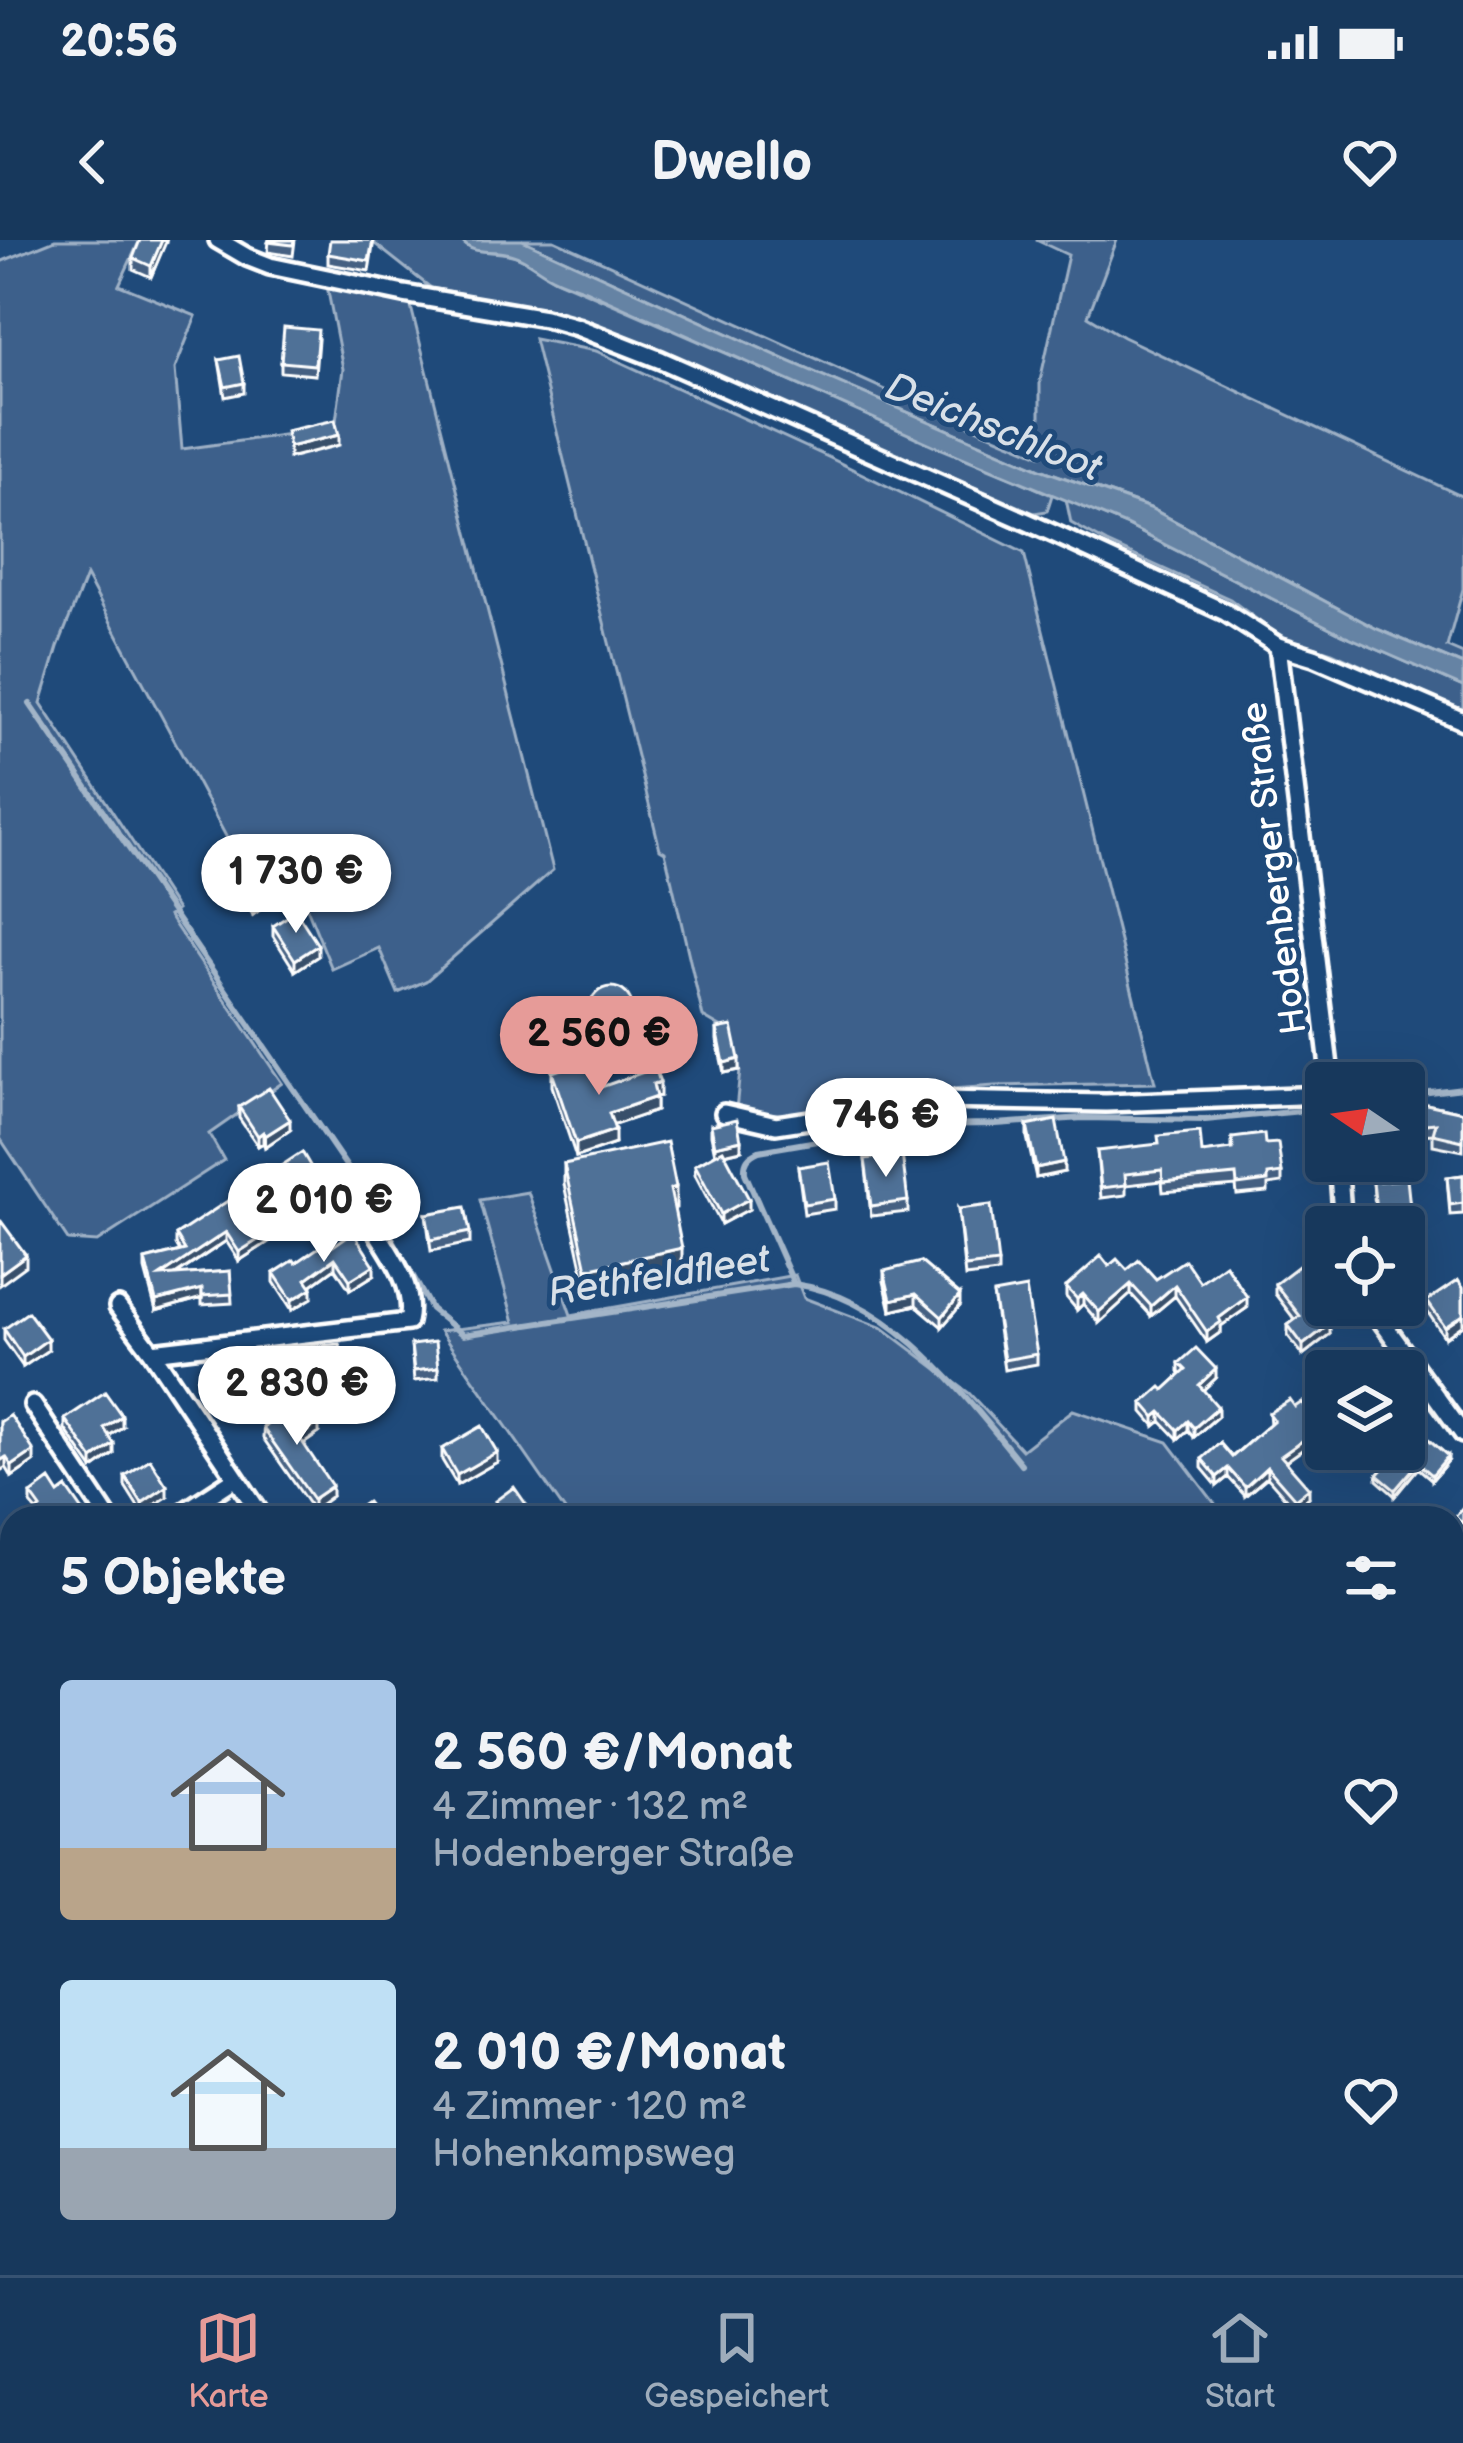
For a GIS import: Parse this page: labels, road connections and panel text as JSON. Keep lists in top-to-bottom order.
{
  "streets": {
    "street": ["Hodenberger Straße"]
  },
  "water": ["Deichschloot", "Rethfeldfleet"],
  "north": "left",
  "page": {
    "status": "20:56",
    "header": "Dwello",
    "price": [
      "1 730 €",
      "2 560 €",
      "746 €",
      "2 010 €",
      "2 830 €"
    ],
    "heading": "5 Objekte",
    "list": [
      {
        "name": "2 560 €/Monat",
        "note": "4 Zimmer · 132 m² · Hodenberger Straße"
      },
      {
        "name": "2 010 €/Monat",
        "note": "4 Zimmer · 120 m² · Hohenkampsweg"
      }
    ],
    "tabs": ["Karte", "Gespeichert", "Start"]
  }
}
